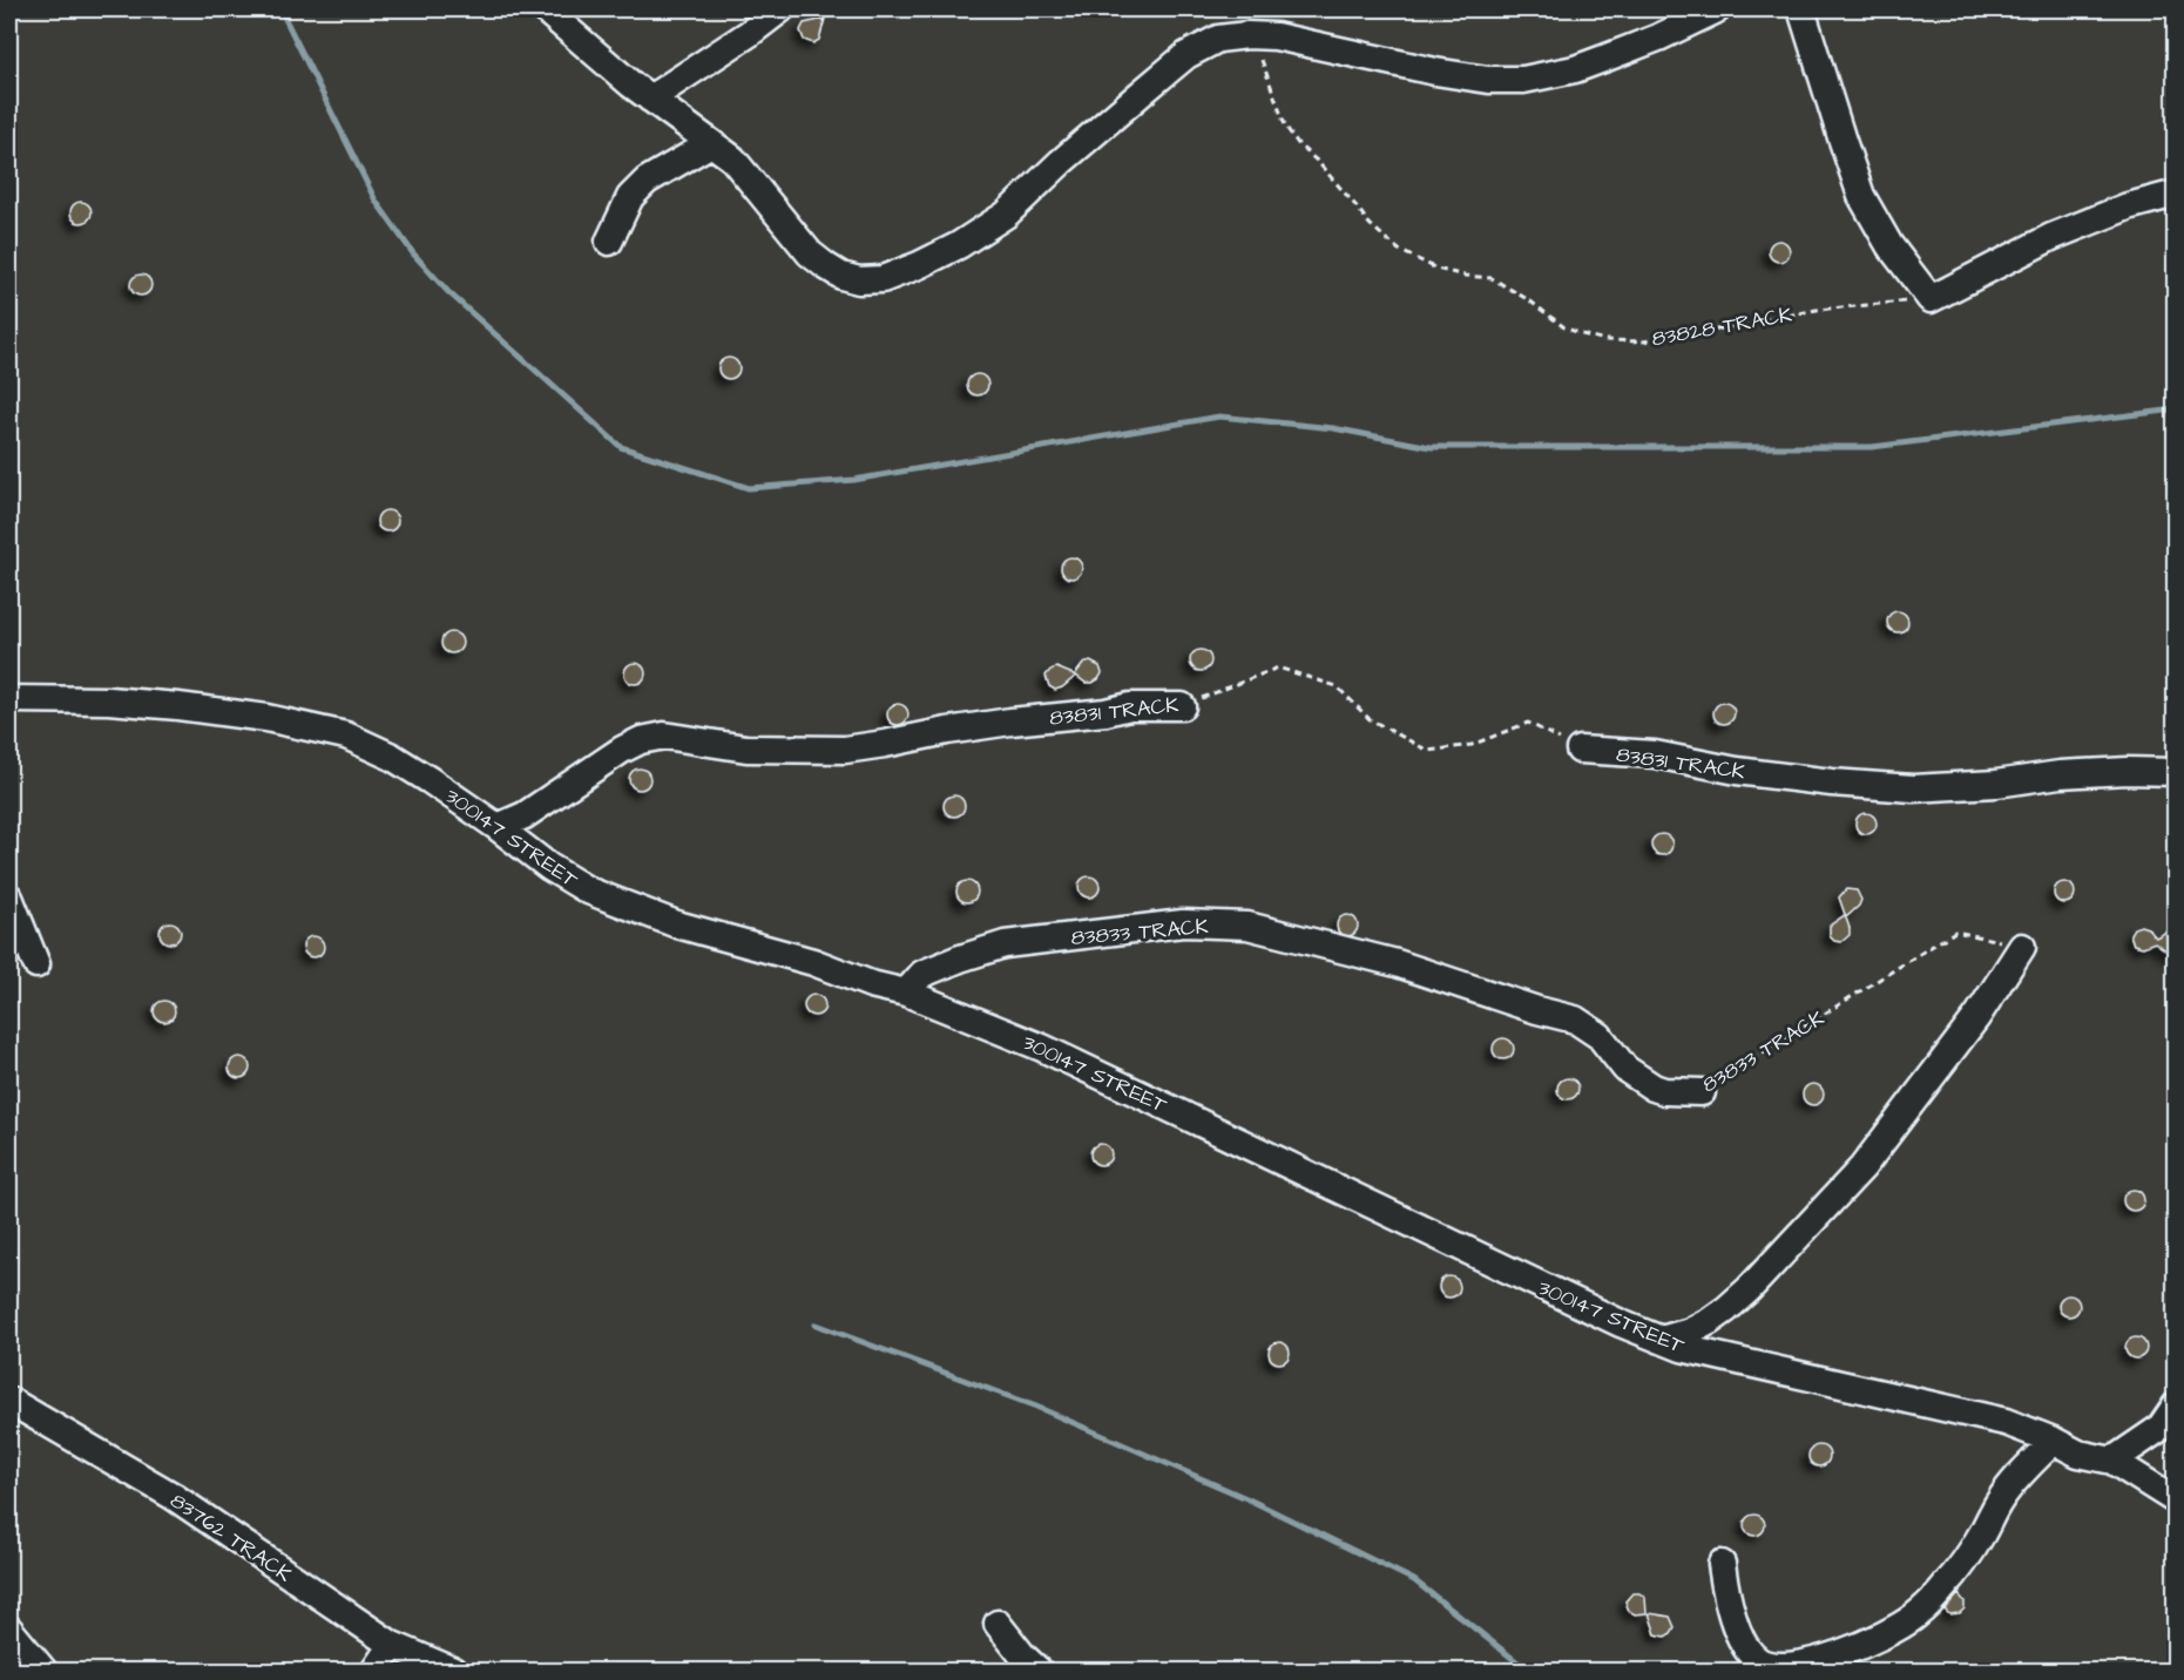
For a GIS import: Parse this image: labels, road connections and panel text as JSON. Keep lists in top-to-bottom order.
{
  "streets": {
    "street": [
      "83831 TRACK",
      "300147 STREET",
      "83833 TRACK",
      "83762 TRACK"
    ],
    "path": ["83828 TRACK"]
  },
  "crossings": [
    ["83831 TRACK", "300147 STREET"],
    ["300147 STREET", "83833 TRACK"]
  ]
}
